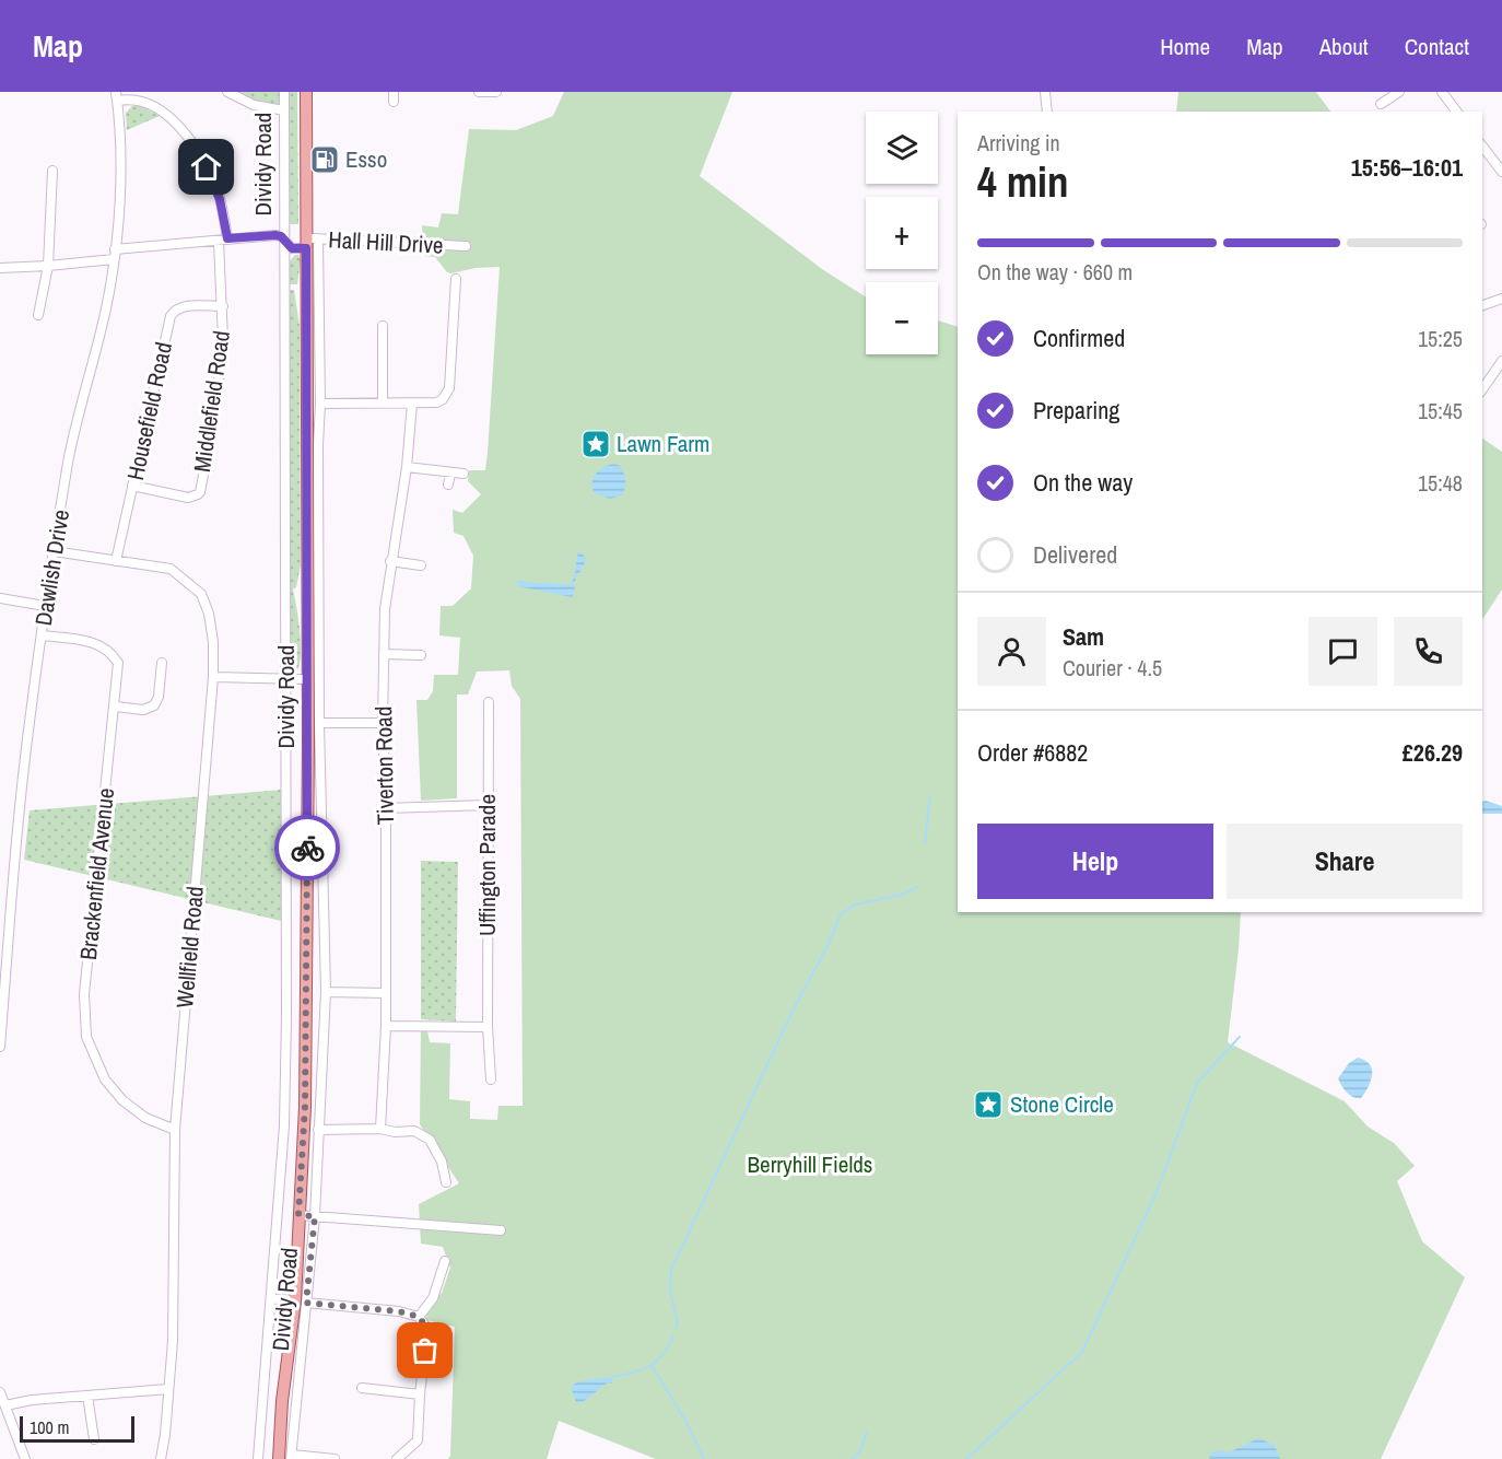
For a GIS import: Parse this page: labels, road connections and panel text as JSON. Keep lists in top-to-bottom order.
{
  "streets": {
    "main road": ["Dividy Road"],
    "street": [
      "Hall Hill Drive",
      "Middlefield Road",
      "Housefield Road",
      "Dawlish Drive",
      "Tiverton Road",
      "Uffington Parade",
      "Brackenfield Avenue",
      "Wellfield Road"
    ]
  },
  "crossings": [
    ["Dividy Road", "Hall Hill Drive"],
    ["Hall Hill Drive", "Middlefield Road"],
    ["Hall Hill Drive", "Dawlish Drive"],
    ["Middlefield Road", "Housefield Road"],
    ["Middlefield Road", "Dawlish Drive"],
    ["Housefield Road", "Wellfield Road"],
    ["Dawlish Drive", "Brackenfield Avenue"],
    ["Dawlish Drive", "Wellfield Road"],
    ["Brackenfield Avenue", "Wellfield Road"]
  ],
  "parks": ["Berryhill Fields"],
  "places": {
    "fuel station": ["Esso"],
    "place": ["Lawn Farm", "Stone Circle"]
  },
  "scale_bar": "100 m",
  "page": {
    "header": "Map",
    "nav": [
      "Home",
      "Map",
      "About",
      "Contact"
    ],
    "map_buttons": ["+", "−"],
    "heading": ["4 min", "Arriving in", "15:56–16:01"],
    "panel": [
      "Sam",
      "Courier · 4.5",
      "Order #6882",
      "£26.29"
    ],
    "bar": "On the way · 660 m",
    "list": [
      ["Confirmed", "15:25"],
      ["Preparing", "15:45"],
      ["On the way", "15:48"],
      "Delivered"
    ],
    "buttons": ["Help", "Share"],
    "scale": "100 m"
  }
}
